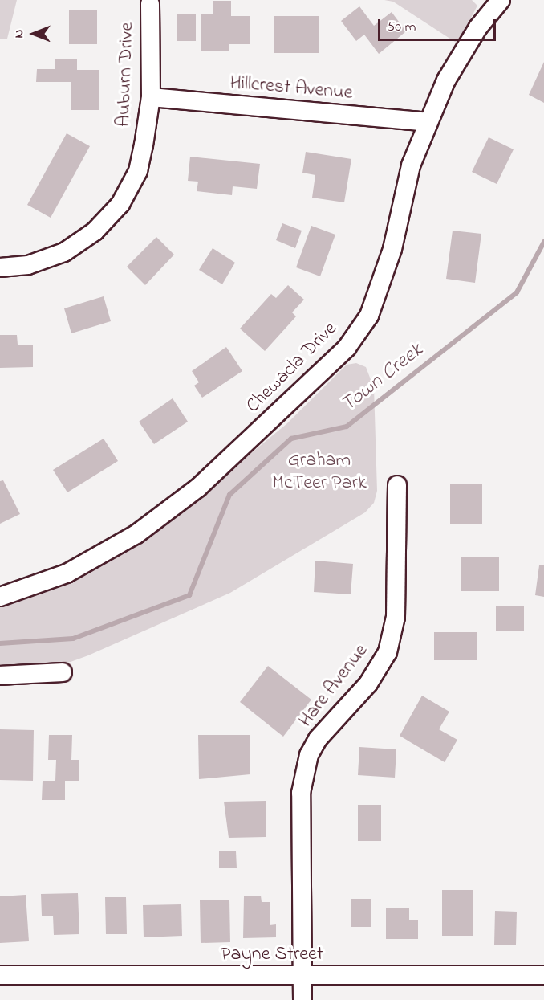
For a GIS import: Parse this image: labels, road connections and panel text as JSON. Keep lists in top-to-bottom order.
{
  "streets": {
    "street": [
      "Auburn Drive",
      "Hillcrest Avenue",
      "Chewacla Drive",
      "Hare Avenue",
      "Payne Street"
    ]
  },
  "crossings": [
    ["Auburn Drive", "Hillcrest Avenue"],
    ["Hillcrest Avenue", "Chewacla Drive"],
    ["Hare Avenue", "Payne Street"]
  ],
  "water": ["Town Creek"],
  "parks": ["Graham McTeer Park"],
  "scale_bar": "50 m",
  "north": "left"
}
